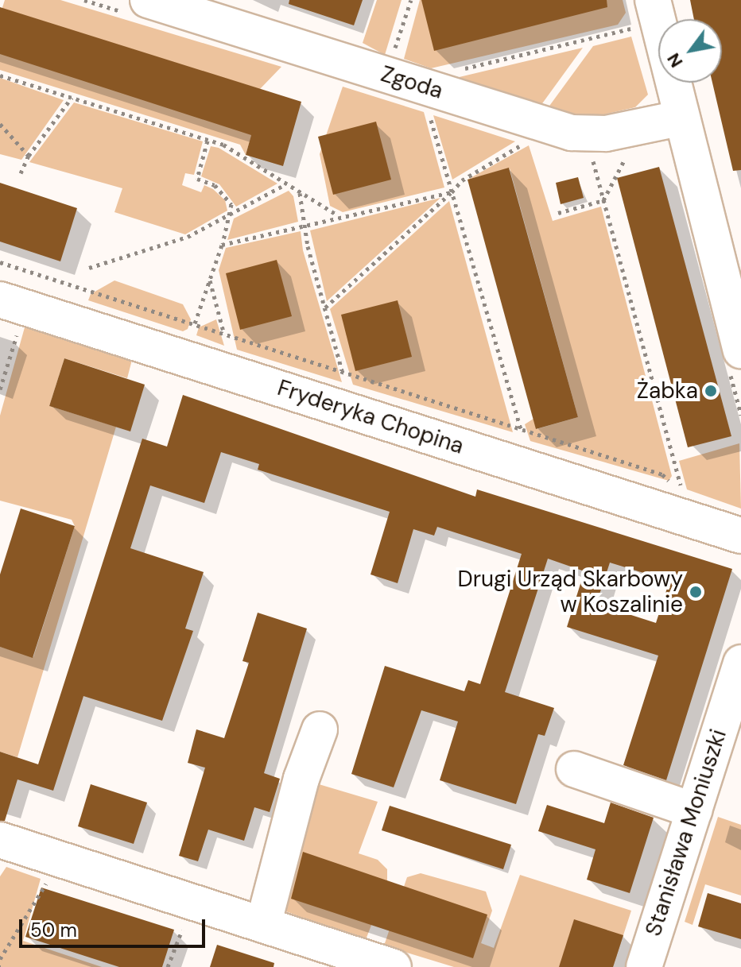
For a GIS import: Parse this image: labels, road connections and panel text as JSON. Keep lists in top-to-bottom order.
{
  "streets": {
    "street": ["Zgoda", "Fryderyka Chopina", "Stanisława Moniuszki"]
  },
  "places": ["Żabka", "Drugi Urząd Skarbowy w Koszalinie"],
  "scale_bar": "50 m",
  "north": "bottom left"
}
